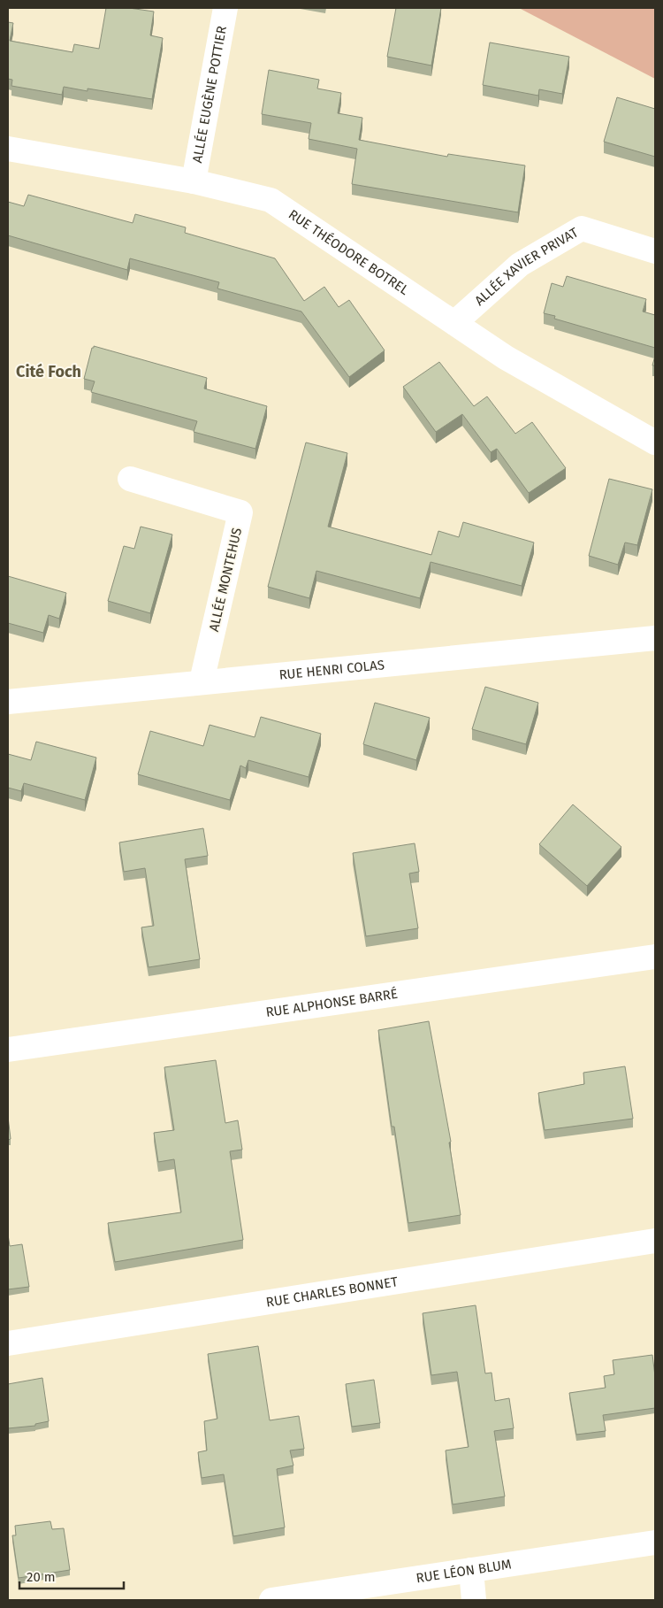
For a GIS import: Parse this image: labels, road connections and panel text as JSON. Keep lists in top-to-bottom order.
{
  "streets": {
    "street": [
      "ALLÉE EUGÈNE POTTIER",
      "RUE THÉODORE BOTREL",
      "ALLÉE XAVIER PRIVAT",
      "ALLÉE MONTEHUS",
      "RUE HENRI COLAS",
      "RUE ALPHONSE BARRÉ",
      "RUE CHARLES BONNET",
      "RUE LÉON BLUM"
    ]
  },
  "crossings": [
    ["ALLÉE EUGÈNE POTTIER", "RUE THÉODORE BOTREL"],
    ["RUE THÉODORE BOTREL", "ALLÉE XAVIER PRIVAT"],
    ["ALLÉE MONTEHUS", "RUE HENRI COLAS"]
  ],
  "districts": ["Cité Foch"],
  "scale_bar": "20 m"
}
